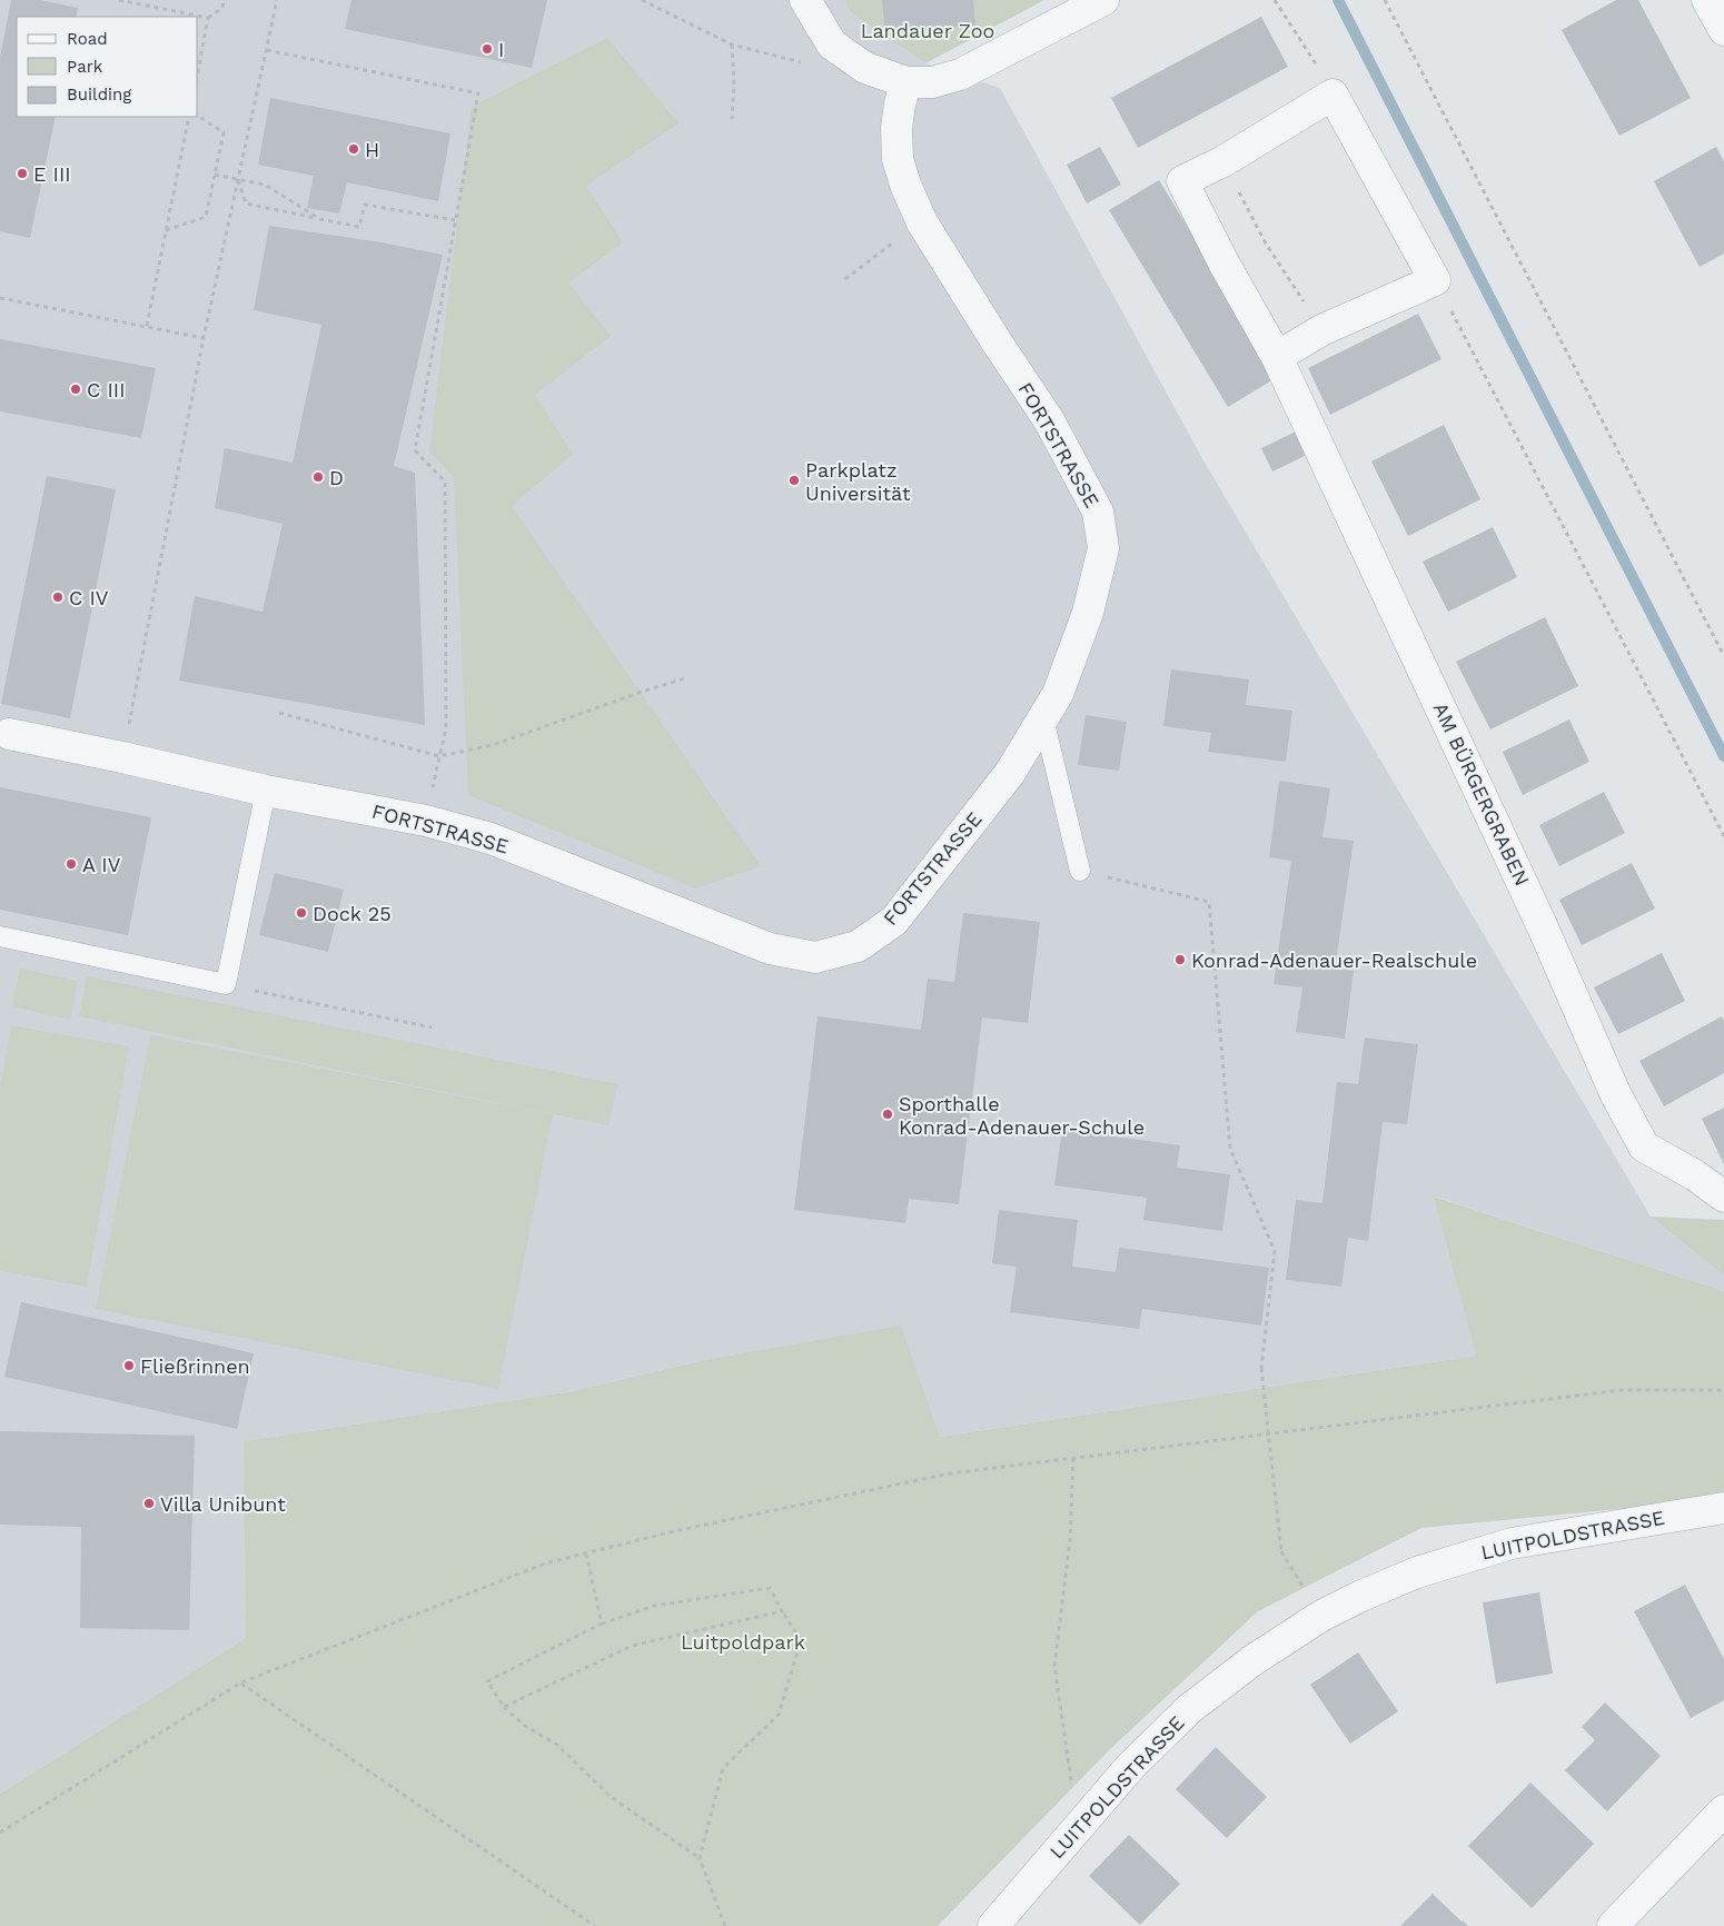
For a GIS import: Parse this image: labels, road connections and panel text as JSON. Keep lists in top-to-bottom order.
{
  "streets": {
    "street": ["FORTSTRASSE", "AM BÜRGERGRABEN", "LUITPOLDSTRASSE"]
  },
  "parks": ["Landauer Zoo", "Luitpoldpark"],
  "places": [
    "I",
    "H",
    "E III",
    "C III",
    "D",
    "Parkplatz Universität",
    "C IV",
    "A IV",
    "Dock 25",
    "Konrad-Adenauer-Realschule",
    "Sporthalle Konrad-Adenauer-Schule",
    "Fließrinnen",
    "Villa Unibunt"
  ],
  "legend": ["Road", "Park", "Building"]
}
